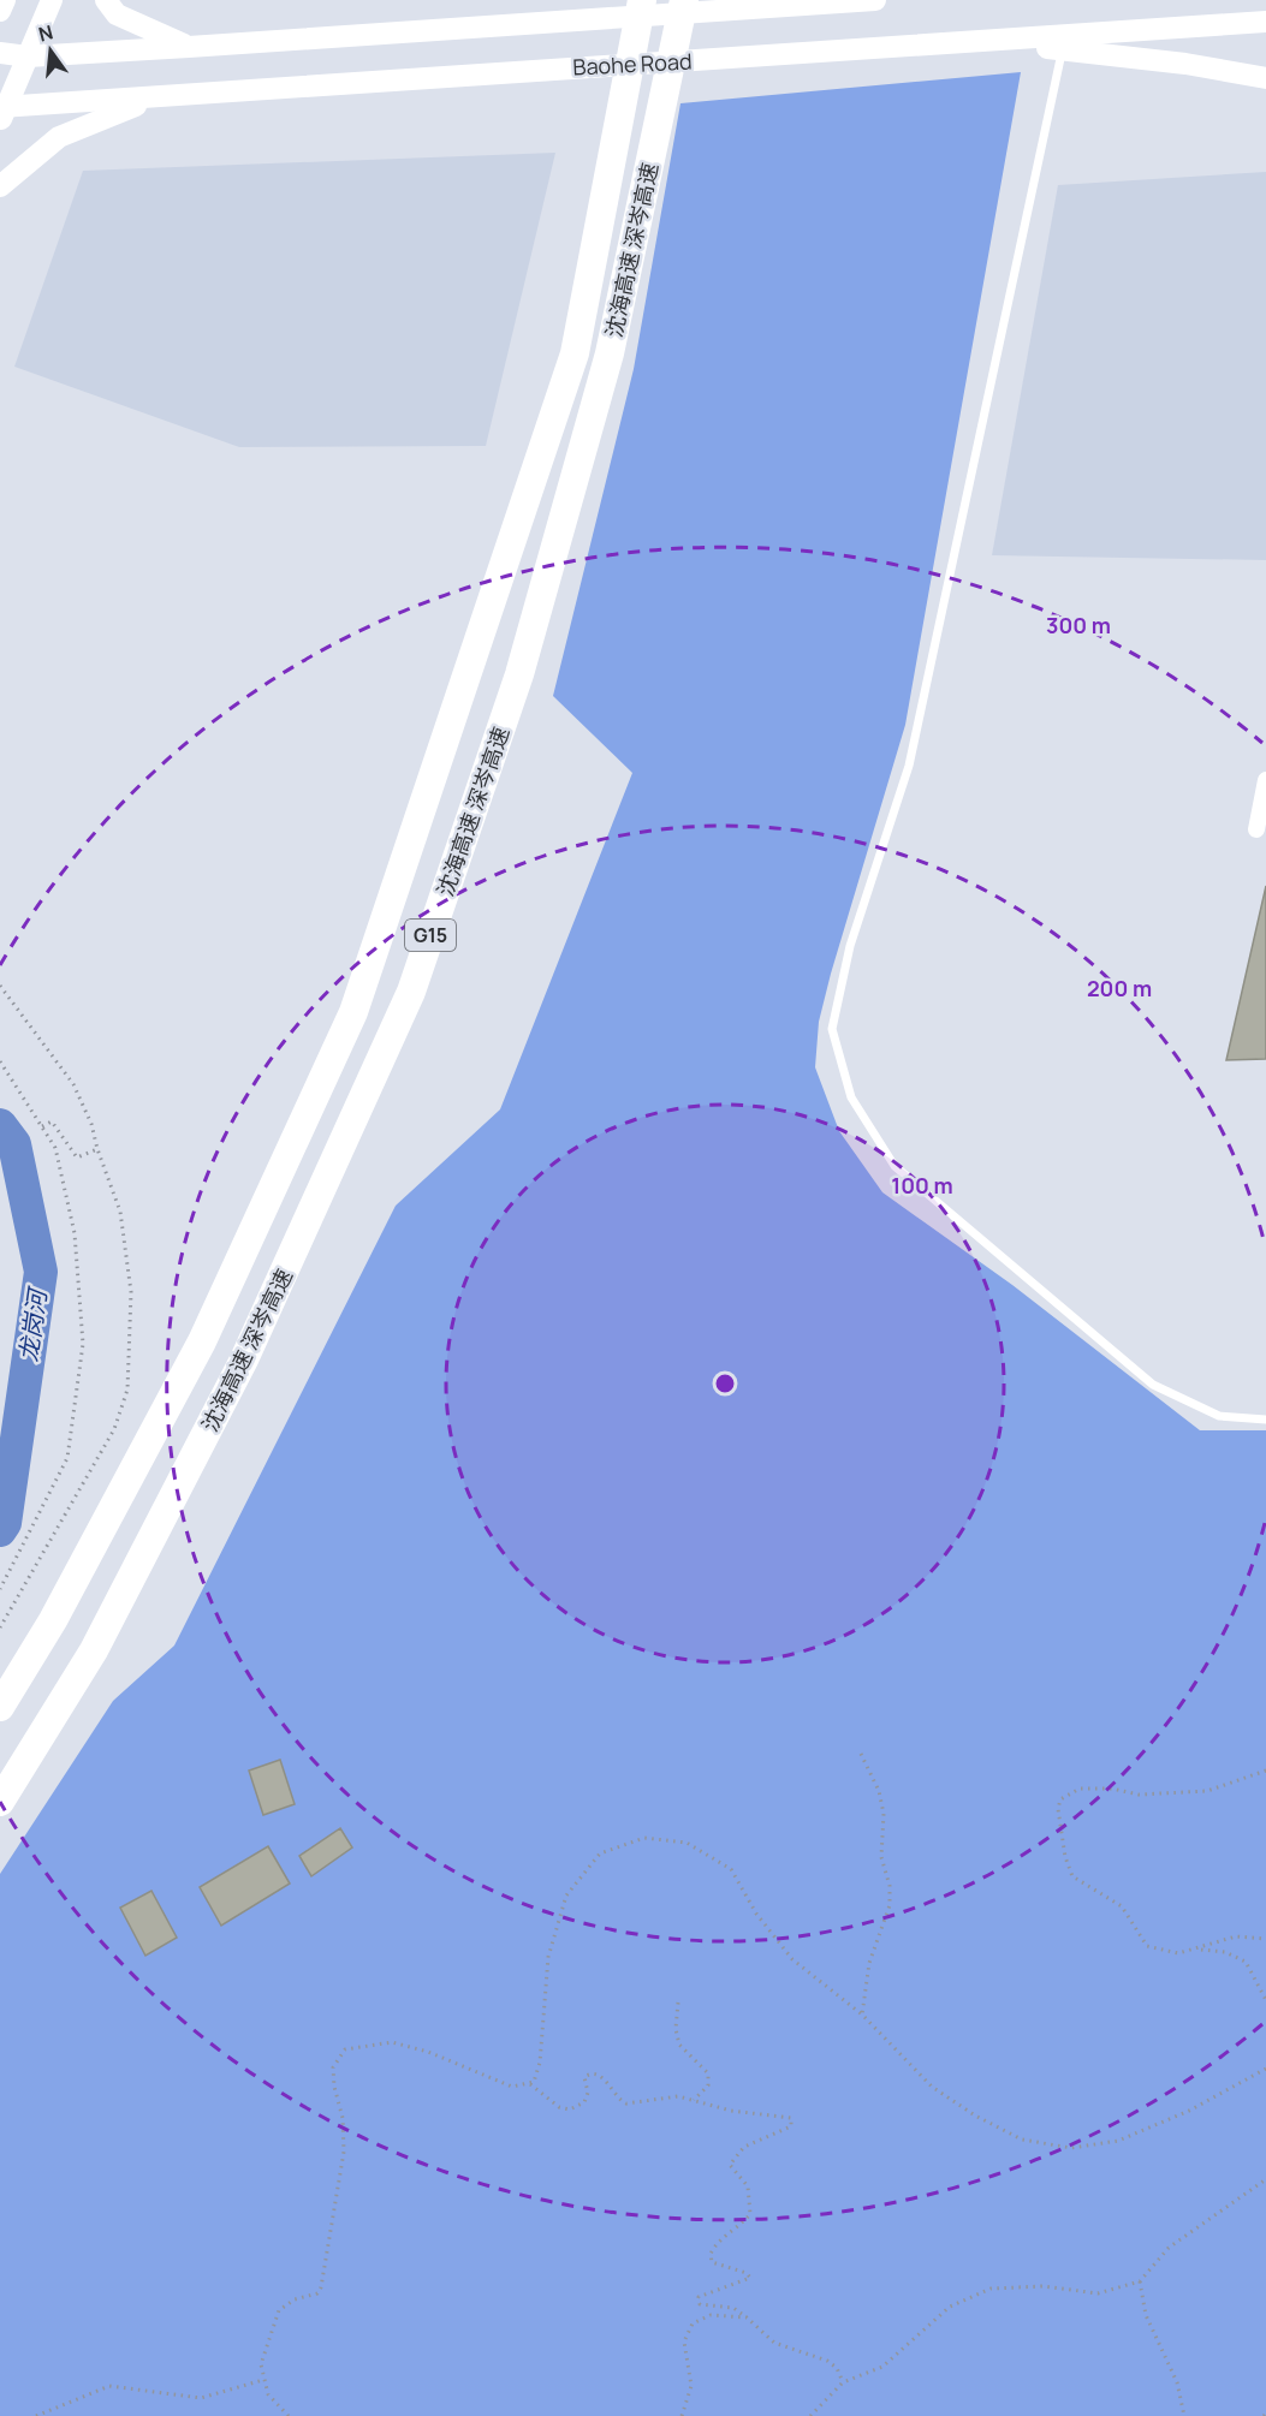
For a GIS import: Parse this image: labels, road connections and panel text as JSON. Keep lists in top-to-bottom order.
{
  "streets": {
    "highway": ["沈海高速 深岑高速", "G15"],
    "main road": ["Baohe Road"]
  },
  "water": ["龙岗河"],
  "north": "top",
  "rings": ["300 m", "200 m", "100 m"]
}
